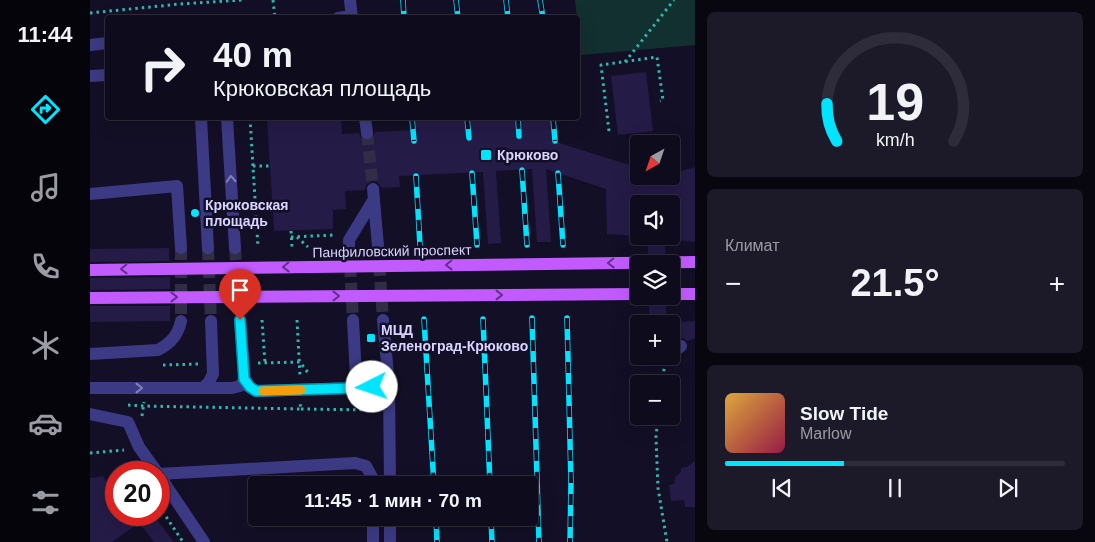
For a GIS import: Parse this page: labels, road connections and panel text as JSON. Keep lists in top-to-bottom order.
{
  "streets": {
    "main road": ["Панфиловский проспект"]
  },
  "places": {
    "transit": ["Крюково", "МЦД Зеленоград-Крюково"],
    "other": ["Крюковская площадь"]
  },
  "north": "bottom left",
  "page": {
    "tabs": "11:44",
    "turn": ["40 m", "Крюковская площадь"],
    "map_buttons": ["+", "−"],
    "tile": "Климат",
    "heat": ["−", "21.5°", "+"],
    "song": ["Slow Tide", "Marlow"],
    "limit": "20",
    "trip": "11:45 · 1 мин · 70 m",
    "gauge": ["19", "km/h"]
  }
}
